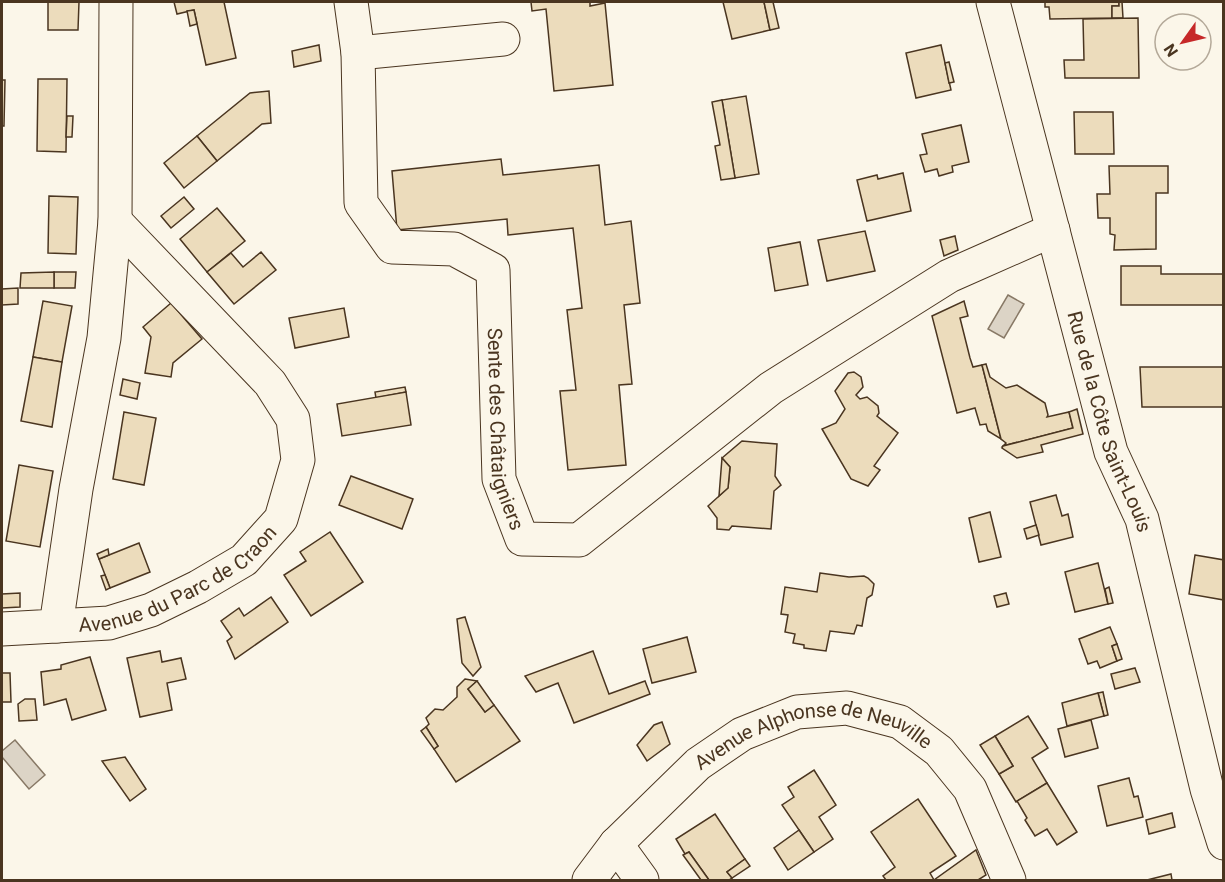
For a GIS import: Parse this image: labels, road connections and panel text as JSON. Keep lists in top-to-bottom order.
{
  "streets": {
    "street": [
      "Rue de la Côte Saint-Louis",
      "Sente des Châtaigniers",
      "Avenue du Parc de Craon",
      "Avenue Alphonse de Neuville"
    ]
  },
  "crossings": [
    ["Rue de la Côte Saint-Louis", "Sente des Châtaigniers"]
  ],
  "north": "bottom left"
}
